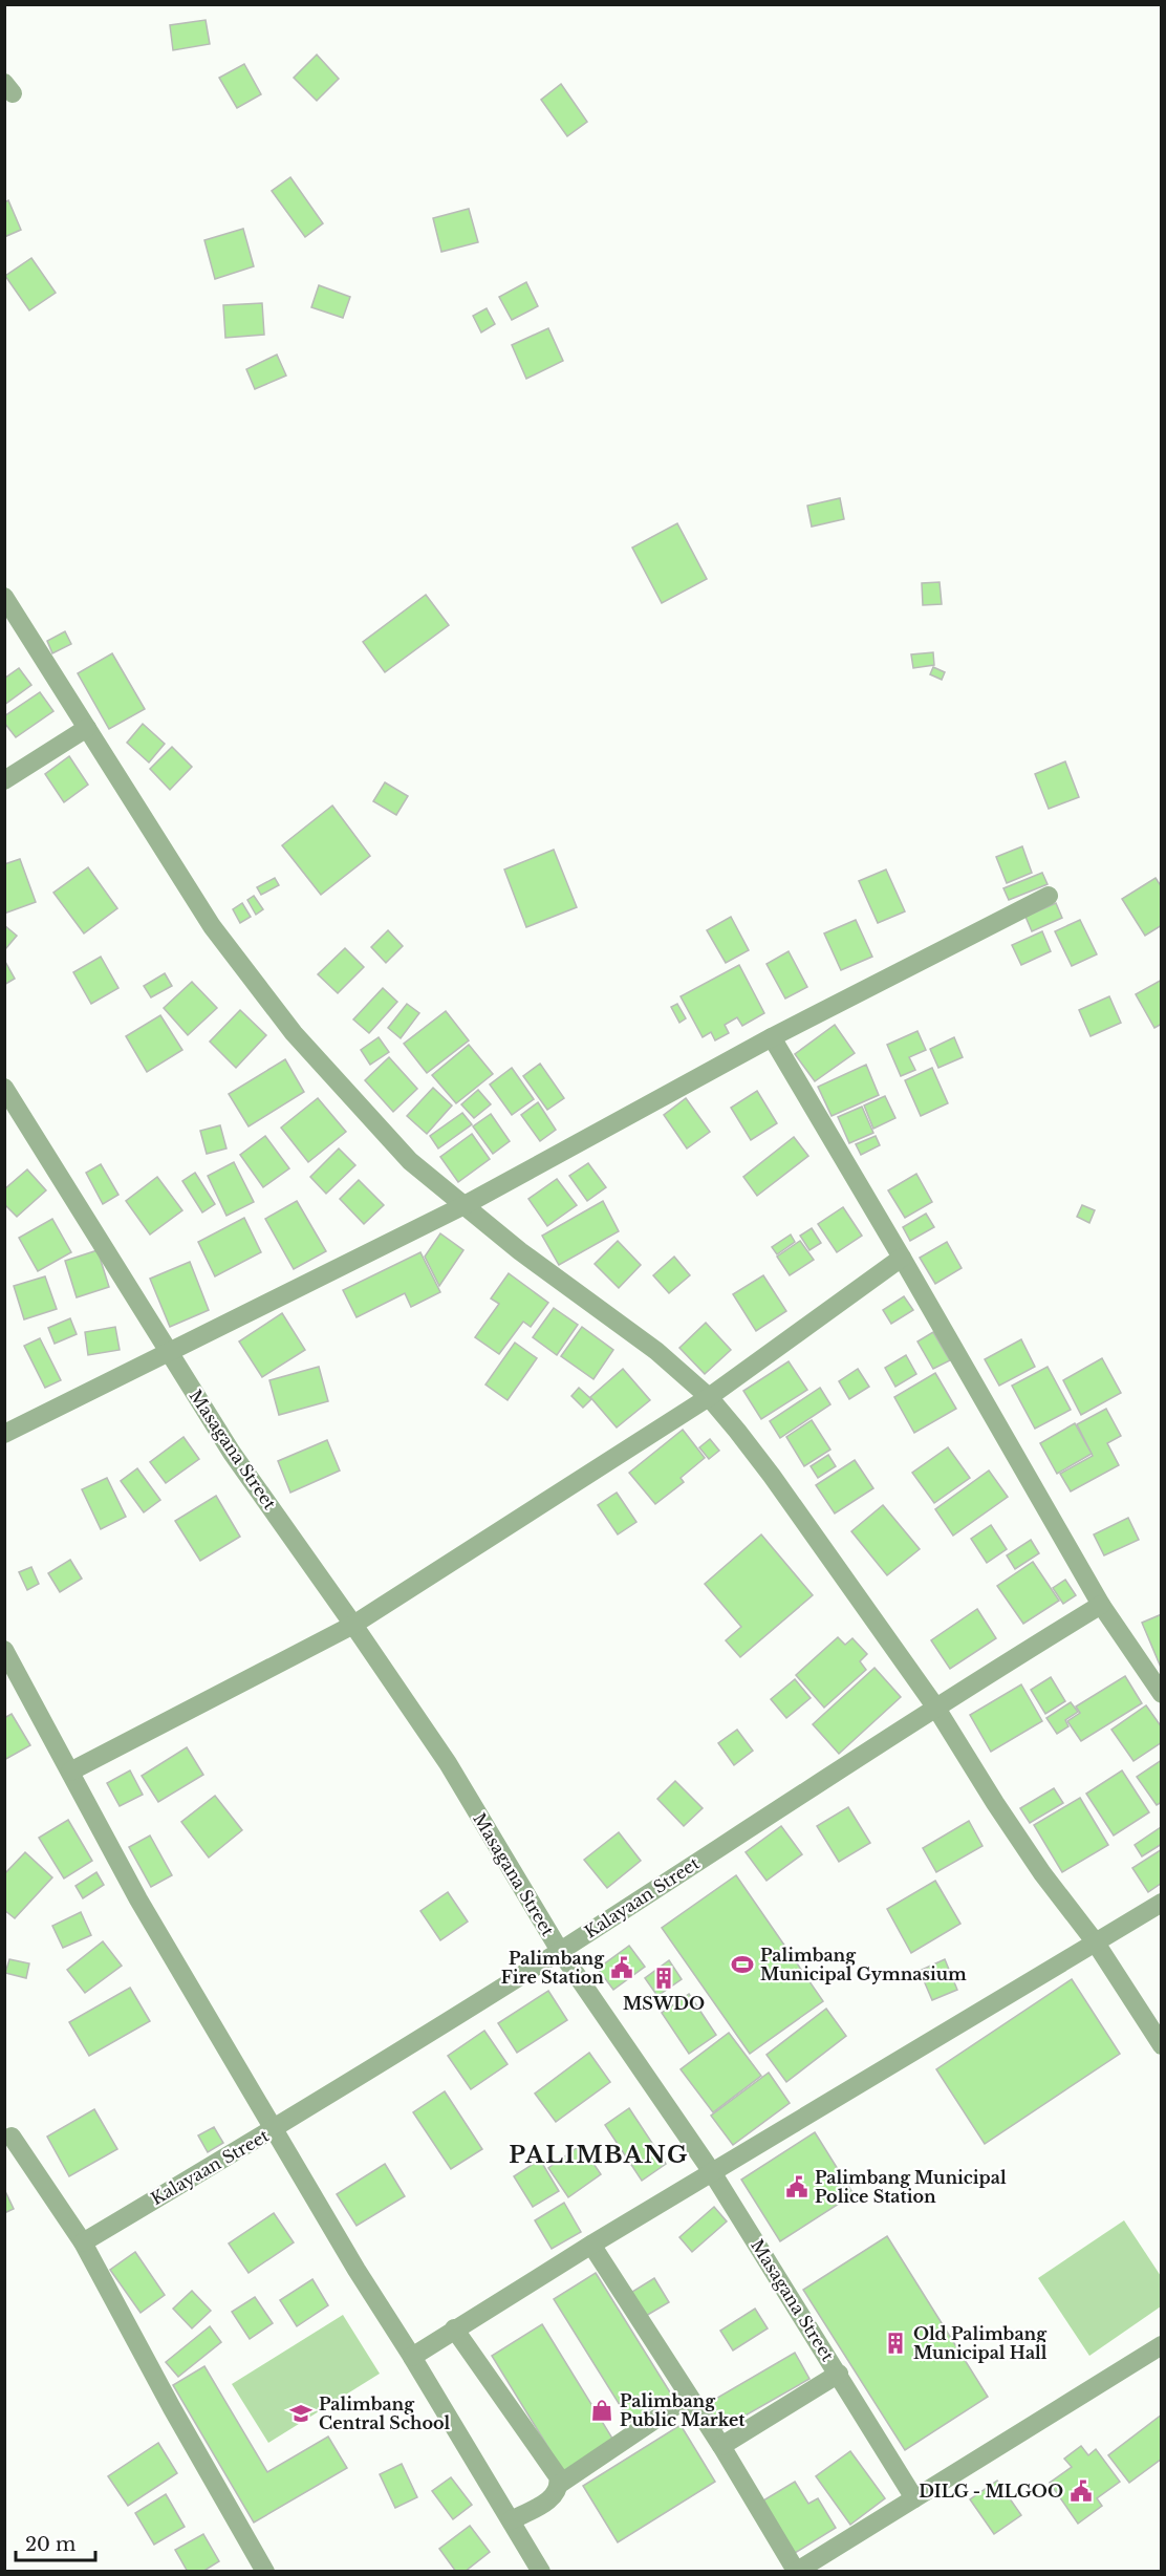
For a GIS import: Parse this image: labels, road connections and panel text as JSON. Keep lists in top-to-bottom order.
{
  "streets": {
    "street": ["Masagana Street", "Kalayaan Street"]
  },
  "crossings": [
    ["Masagana Street", "Kalayaan Street"]
  ],
  "districts": ["PALIMBANG"],
  "places": {
    "sports": ["Palimbang Municipal Gymnasium"],
    "public building": ["Palimbang Fire Station", "Palimbang Municipal Police Station", "DILG - MLGOO"],
    "building": ["MSWDO", "Old Palimbang Municipal Hall"],
    "shop": ["Palimbang Public Market"],
    "school or university": ["Palimbang Central School"]
  },
  "scale_bar": "20 m"
}
